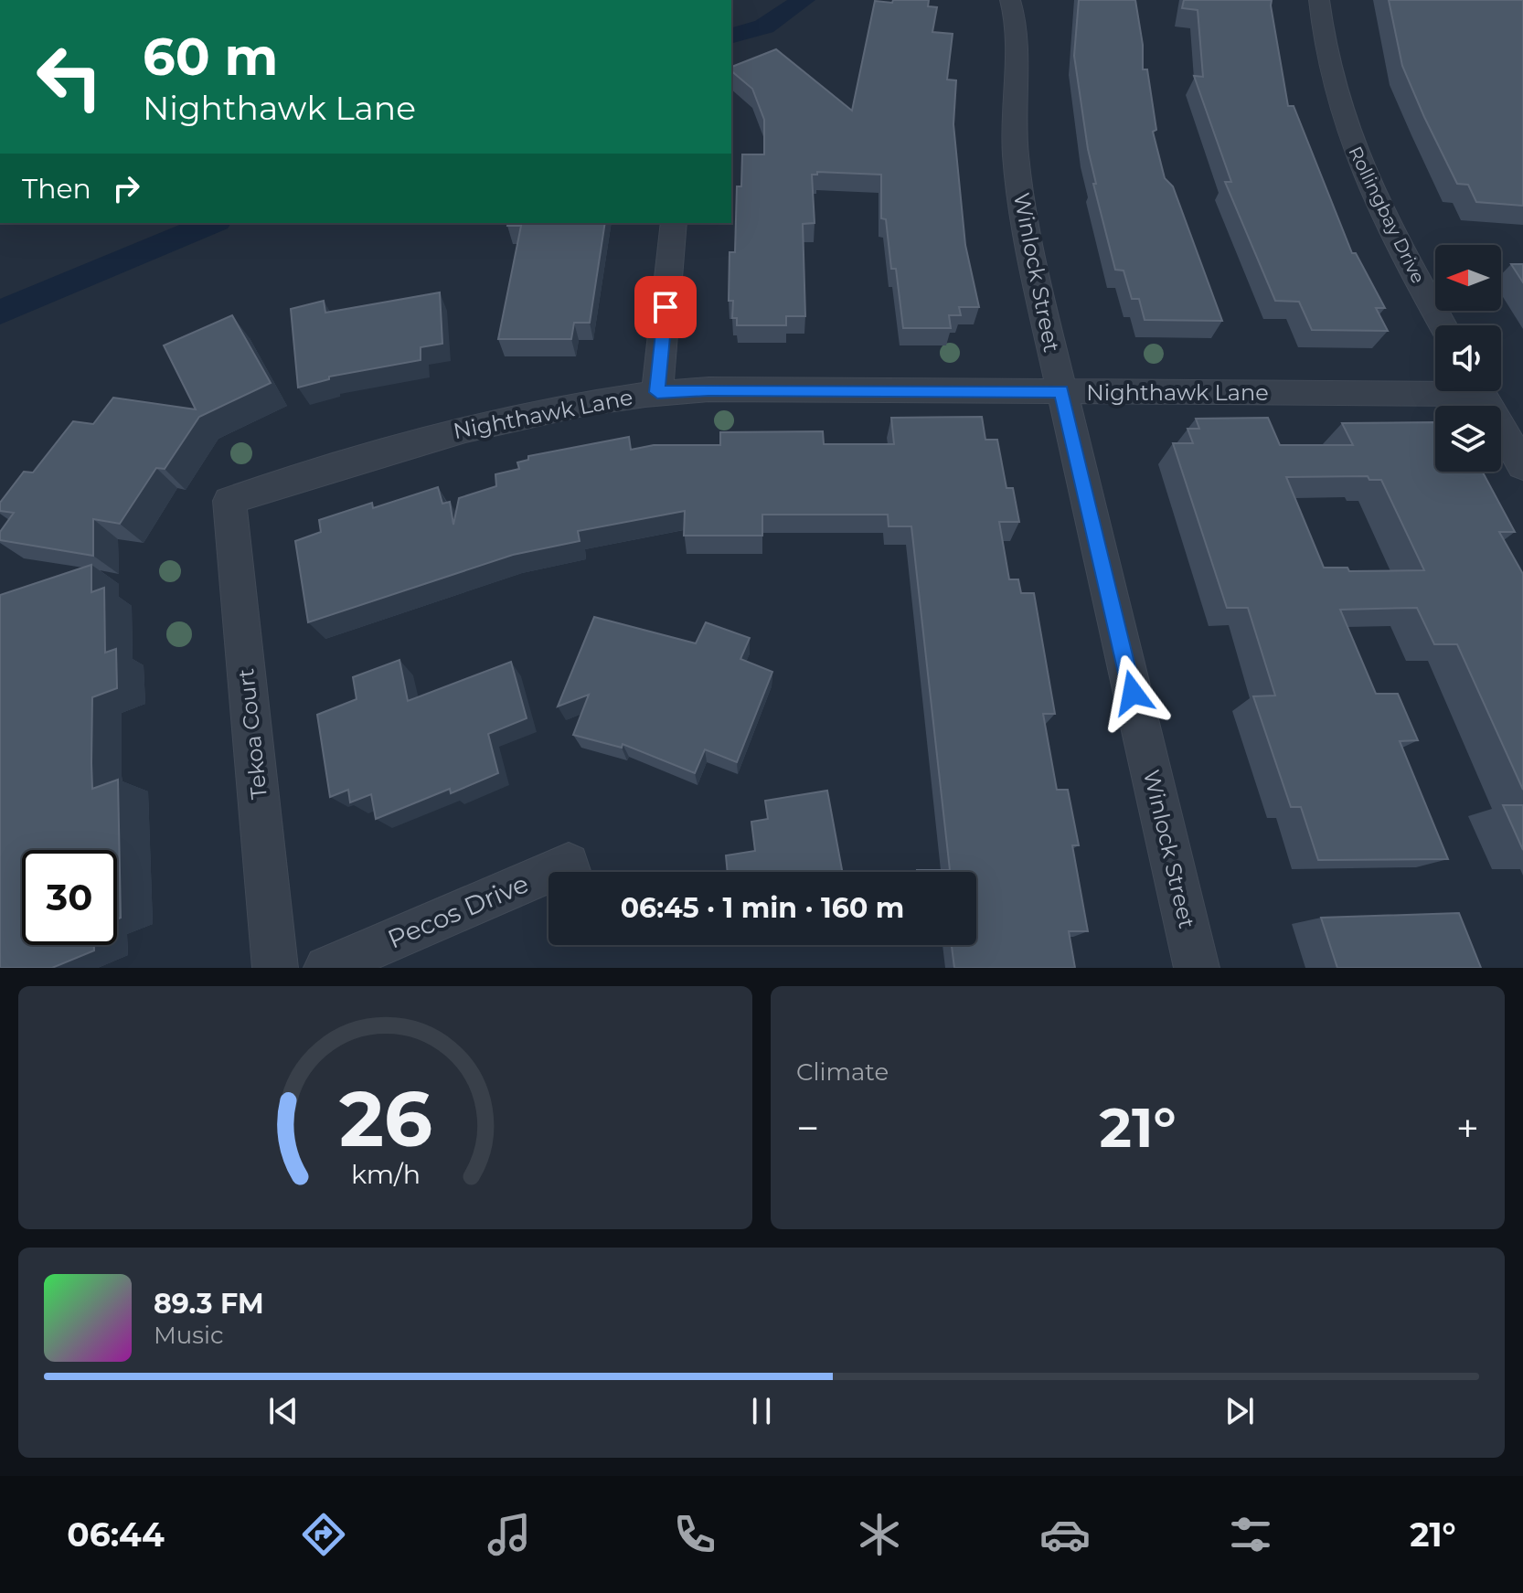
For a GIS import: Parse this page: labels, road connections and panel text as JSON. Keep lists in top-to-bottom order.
{
  "streets": {
    "street": [
      "Rollingbay Drive",
      "Winlock Street",
      "Nighthawk Lane",
      "Tekoa Court",
      "Pecos Drive"
    ]
  },
  "crossings": [
    ["Winlock Street", "Nighthawk Lane"],
    ["Nighthawk Lane", "Tekoa Court"]
  ],
  "north": "left",
  "page": {
    "turn": ["60 m", "Nighthawk Lane"],
    "then": "Then",
    "limit": "30",
    "trip": "06:45 · 1 min · 160 m",
    "tile": "Climate",
    "heat": ["−", "21°", "+"],
    "song": ["89.3 FM", "Music"],
    "tabs": ["06:44", "21°"],
    "gauge": ["26", "km/h"]
  }
}
